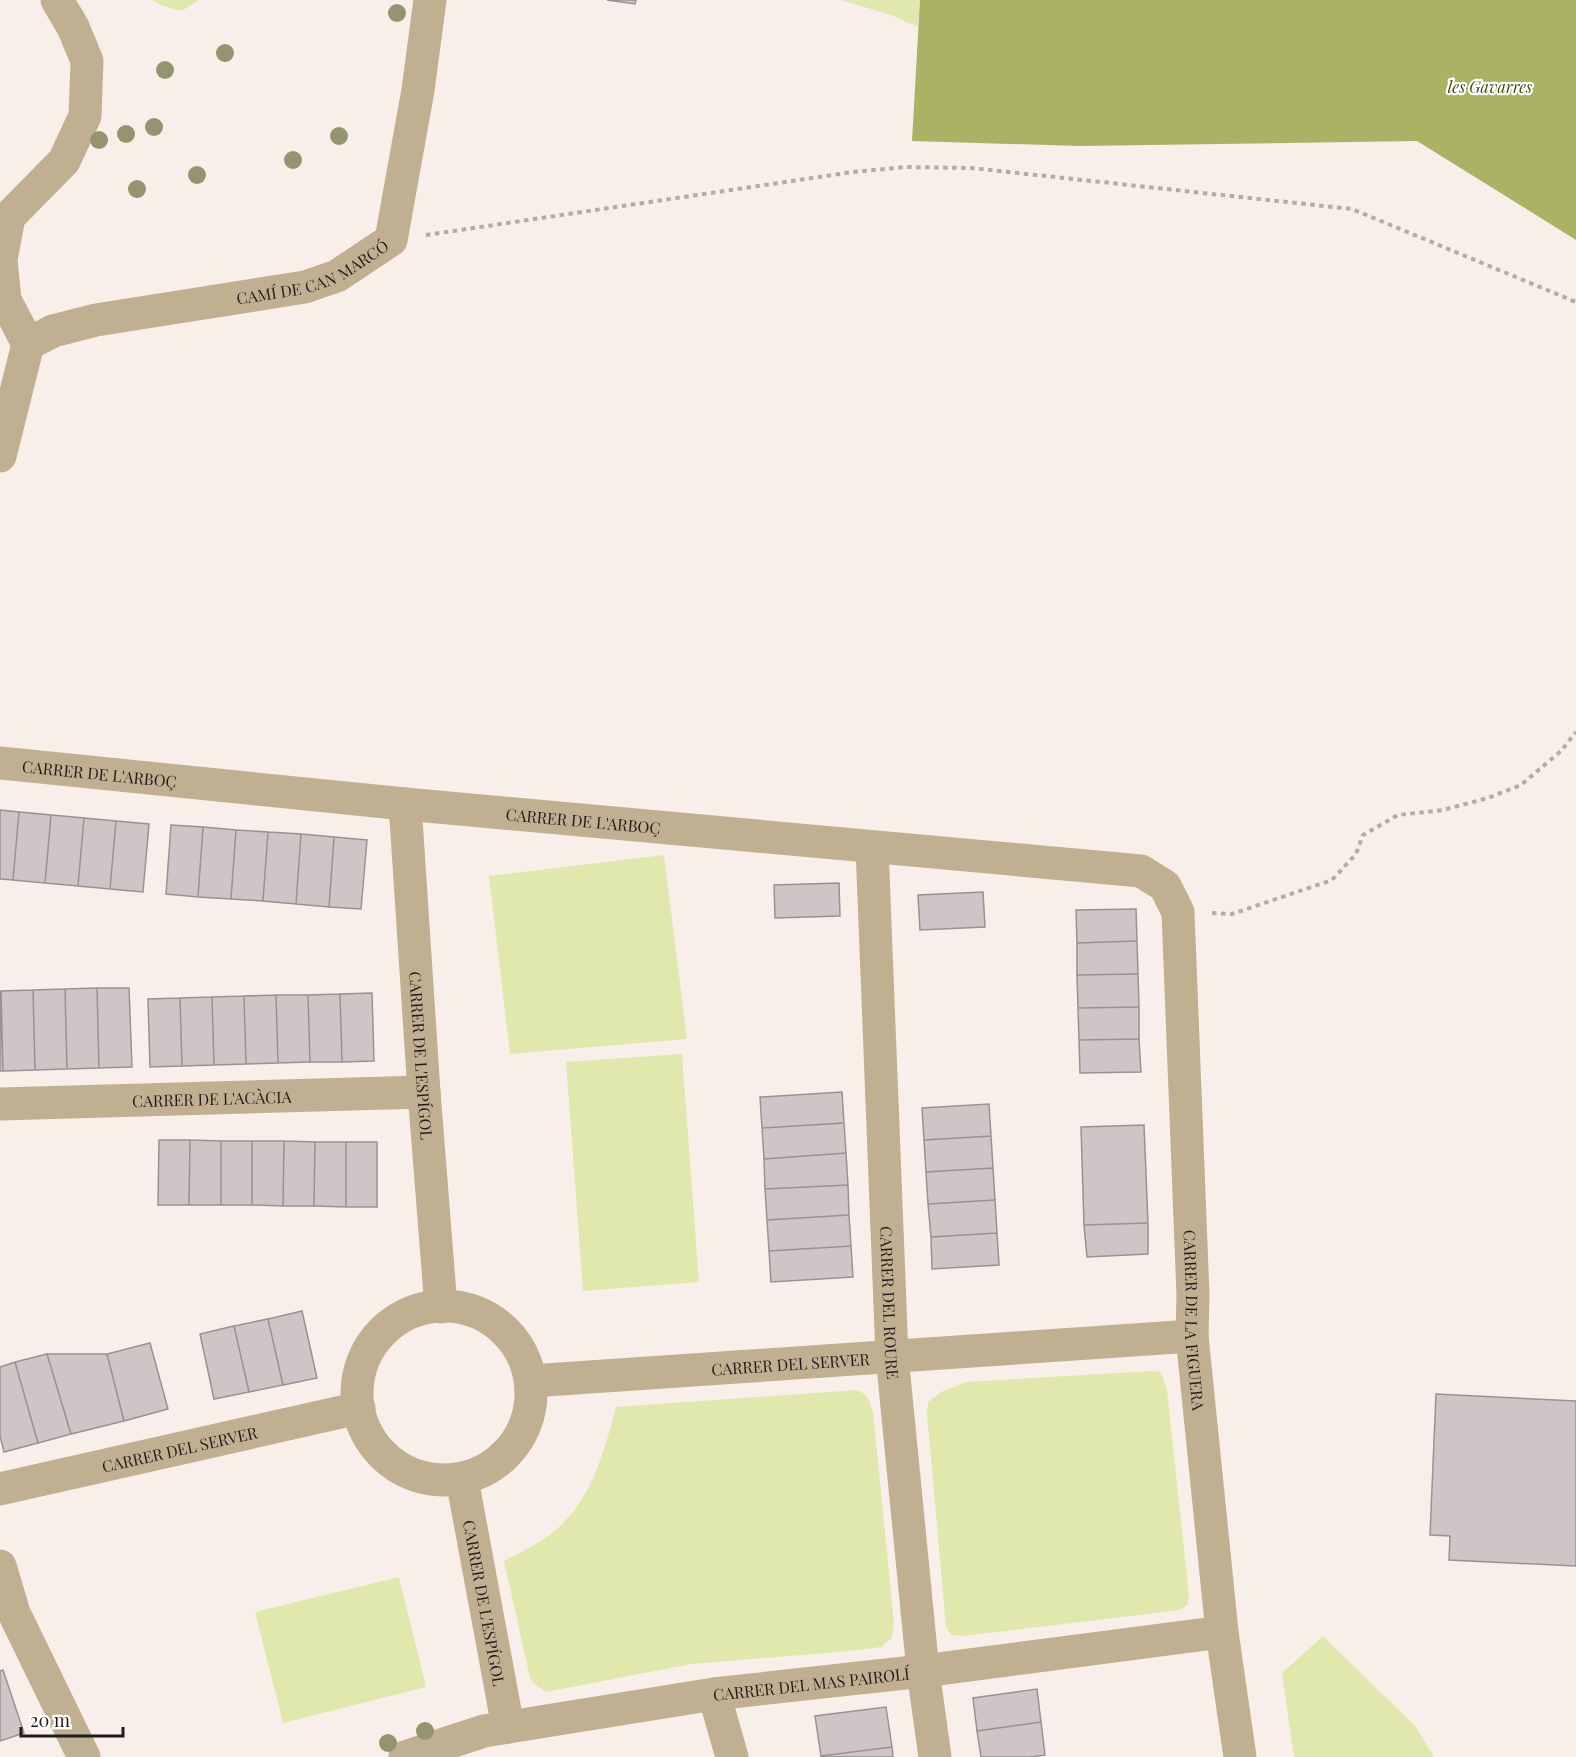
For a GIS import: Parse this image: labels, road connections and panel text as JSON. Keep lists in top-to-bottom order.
{
  "streets": {
    "street": [
      "CAMÍ DE CAN MARCÓ",
      "CARRER DE L'ARBOÇ",
      "CARRER DE L'ESPÍGOL",
      "CARRER DE L'ACÀCIA",
      "CARRER DEL ROURE",
      "CARRER DE LA FIGUERA",
      "CARRER DEL SERVER",
      "CARRER DEL MAS PAIROLÍ"
    ]
  },
  "crossings": [
    ["CARRER DE L'ARBOÇ", "CARRER DE L'ESPÍGOL"],
    ["CARRER DE L'ARBOÇ", "CARRER DEL ROURE"],
    ["CARRER DE L'ARBOÇ", "CARRER DE LA FIGUERA"],
    ["CARRER DE L'ESPÍGOL", "CARRER DE L'ACÀCIA"],
    ["CARRER DE L'ESPÍGOL", "CARRER DEL SERVER"],
    ["CARRER DE L'ESPÍGOL", "CARRER DEL MAS PAIROLÍ"],
    ["CARRER DEL ROURE", "CARRER DEL SERVER"],
    ["CARRER DEL ROURE", "CARRER DEL MAS PAIROLÍ"],
    ["CARRER DE LA FIGUERA", "CARRER DEL SERVER"],
    ["CARRER DE LA FIGUERA", "CARRER DEL MAS PAIROLÍ"]
  ],
  "parks": ["les Gavarres"],
  "scale_bar": "20 m"
}
